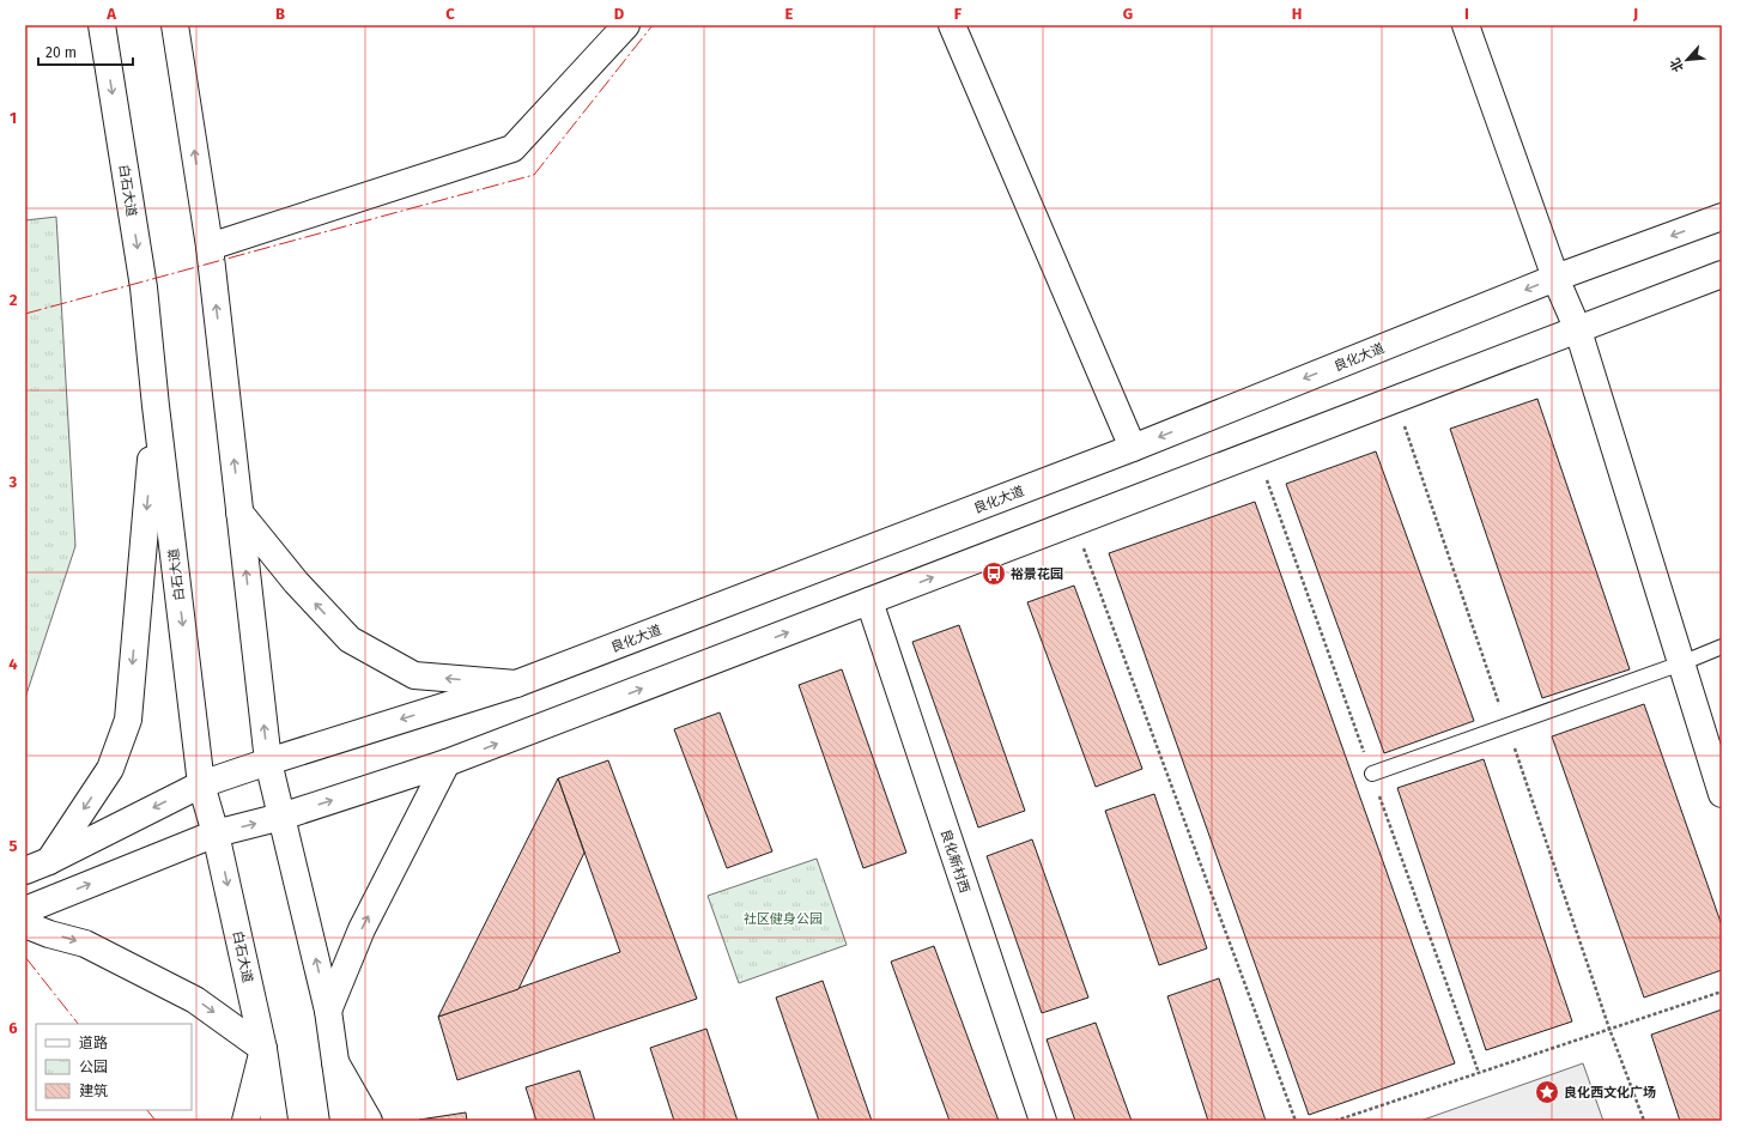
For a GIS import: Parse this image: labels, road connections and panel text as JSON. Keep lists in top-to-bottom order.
{
  "streets": {
    "street": ["白石大道", "良化大道", "良化新村西"]
  },
  "crossings": [
    ["白石大道", "良化大道"]
  ],
  "parks": ["社区健身公园"],
  "places": {
    "bus stop": ["裕景花园"],
    "place": ["良化西文化广场"]
  },
  "legend": ["道路", "公园", "建筑"],
  "scale_bar": "20 m",
  "north": "bottom left",
  "grid": {
    "columns": [
      "A",
      "B",
      "C",
      "D",
      "E",
      "F",
      "G",
      "H",
      "I",
      "J"
    ],
    "rows": [
      "1",
      "2",
      "3",
      "4",
      "5",
      "6"
    ]
  }
}
